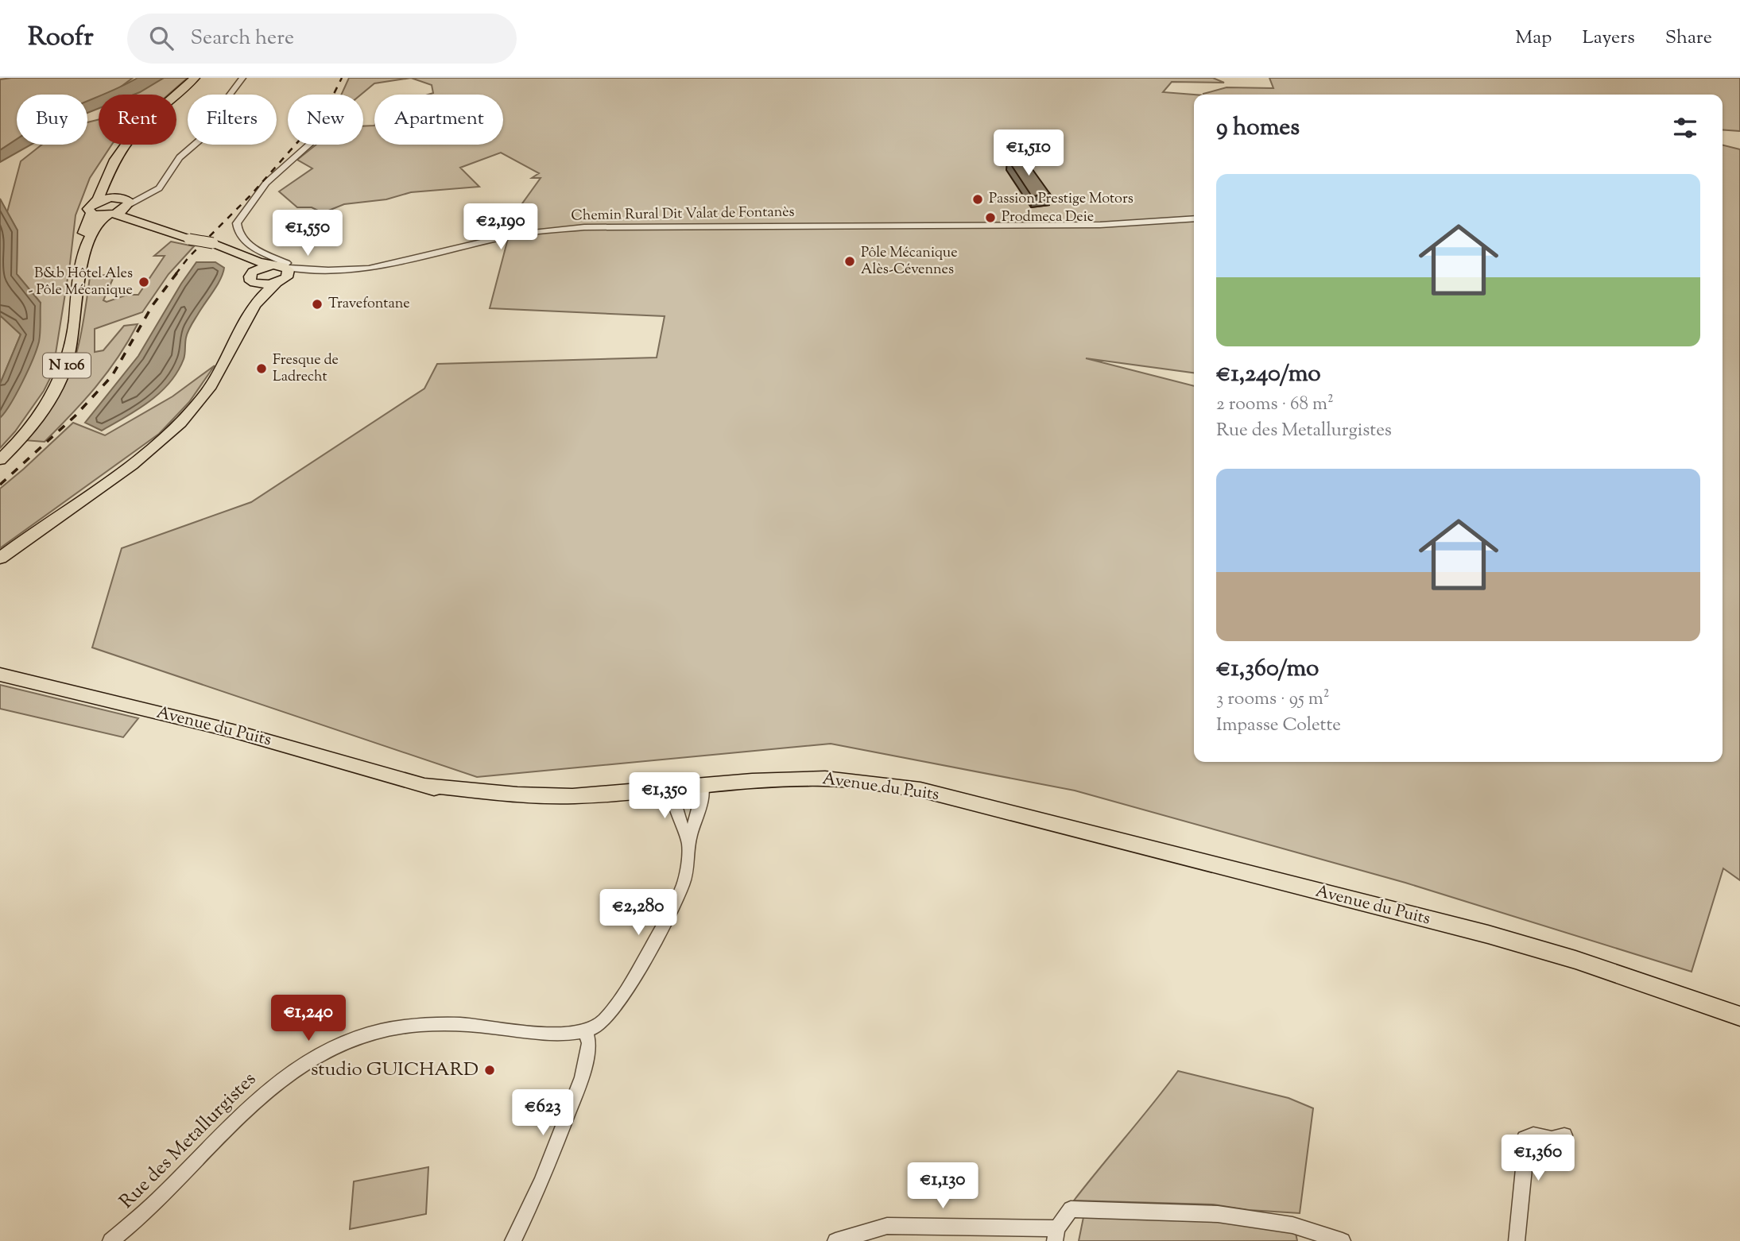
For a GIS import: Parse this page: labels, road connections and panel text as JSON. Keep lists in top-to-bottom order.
{
  "streets": {
    "main road": ["N 106", "Avenue du Puits"],
    "street": ["Chemin Rural Dit Valat de Fontanès", "Rue des Metallurgistes"]
  },
  "places": [
    "Passion Prestige Motors",
    "Prodmeca Deie",
    "Pôle Mécanique Alès-Cévennes",
    "B&b Hôtel Ales - Pôle Mécanique",
    "Travefontane",
    "Fresque de Ladrecht",
    "studio GUICHARD"
  ],
  "page": {
    "header": "Roofr",
    "search": "Search here",
    "nav": ["Map", "Layers", "Share"],
    "chip": [
      "Buy",
      "Rent",
      "Filters",
      "New",
      "Apartment"
    ],
    "heading": "9 homes",
    "price": [
      "€1,510",
      "€2,190",
      "€1,550",
      "€1,350",
      "€2,280",
      "€1,240",
      "€623",
      "€1,360",
      "€1,130"
    ],
    "list": [
      {
        "name": "€1,240/mo",
        "note": "2 rooms · 68 m² · Rue des Metallurgistes"
      },
      {
        "name": "€1,360/mo",
        "note": "3 rooms · 95 m² · Impasse Colette"
      }
    ]
  }
}
